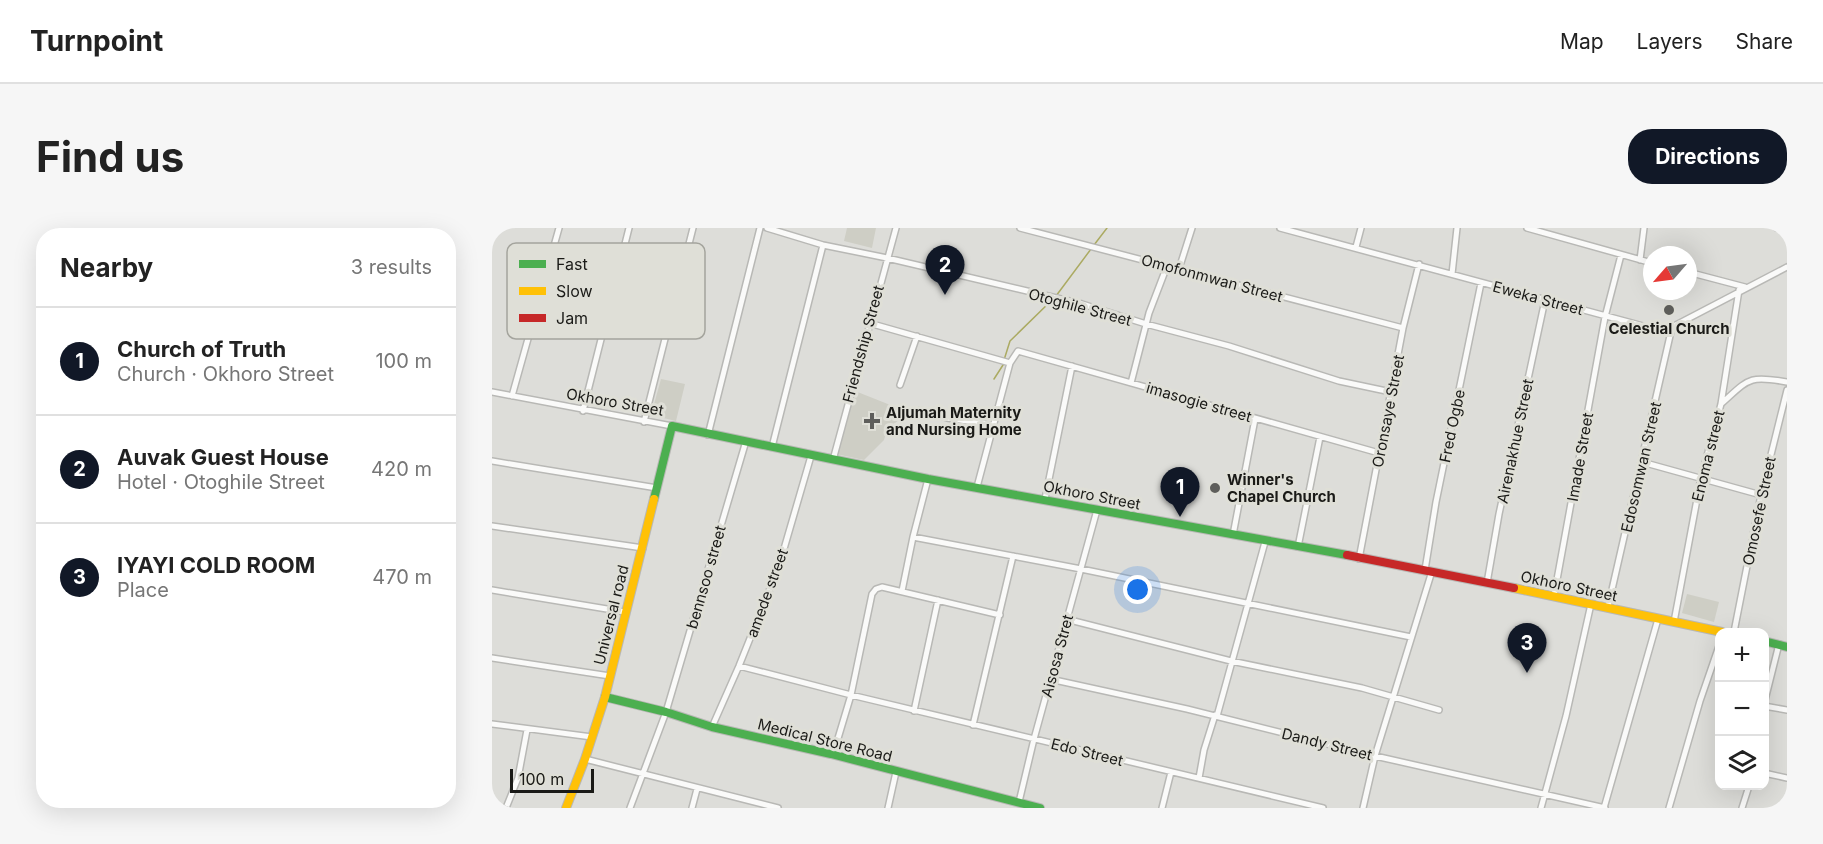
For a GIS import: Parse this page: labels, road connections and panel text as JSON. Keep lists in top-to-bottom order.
{
  "streets": {
    "street": [
      "Omofonmwan Street",
      "Eweka Street",
      "Otoghile Street",
      "Friendship Street",
      "Okhoro Street",
      "imasogie street",
      "Oronsaye Street",
      "Fred Ogbe",
      "Airenakhue Street",
      "Enoma street",
      "Imade Street",
      "Edosomwan Street",
      "Omosefe Street",
      "bennsoo street",
      "amede street",
      "Universal road",
      "Aisosa Stret",
      "Medical Store Road",
      "Dandy Street",
      "Edo Street"
    ]
  },
  "crossings": [
    ["Omofonmwan Street", "Oronsaye Street"],
    ["Eweka Street", "Oronsaye Street"],
    ["Eweka Street", "Fred Ogbe"],
    ["Eweka Street", "Airenakhue Street"],
    ["Eweka Street", "Imade Street"],
    ["Eweka Street", "Edosomwan Street"],
    ["Otoghile Street", "Friendship Street"],
    ["Otoghile Street", "Oronsaye Street"],
    ["Friendship Street", "Okhoro Street"],
    ["Okhoro Street", "Oronsaye Street"],
    ["Okhoro Street", "Fred Ogbe"],
    ["Okhoro Street", "Airenakhue Street"],
    ["Okhoro Street", "Enoma street"],
    ["Okhoro Street", "Imade Street"],
    ["Okhoro Street", "Edosomwan Street"],
    ["Okhoro Street", "bennsoo street"],
    ["Okhoro Street", "amede street"],
    ["Okhoro Street", "Universal road"],
    ["Okhoro Street", "Aisosa Stret"],
    ["imasogie street", "Oronsaye Street"],
    ["Fred Ogbe", "Dandy Street"],
    ["bennsoo street", "Medical Store Road"],
    ["amede street", "Medical Store Road"],
    ["amede street", "Edo Street"],
    ["Universal road", "Medical Store Road"],
    ["Aisosa Stret", "Medical Store Road"],
    ["Aisosa Stret", "Dandy Street"],
    ["Aisosa Stret", "Edo Street"]
  ],
  "places": {
    "other": ["Celestial Church", "Winner's Chapel Church"],
    "health": ["Aljumah Maternity and Nursing Home"]
  },
  "legend": ["Fast", "Slow", "Jam"],
  "scale_bar": "100 m",
  "north": "bottom left",
  "page": {
    "header": "Turnpoint",
    "nav": ["Map", "Layers", "Share"],
    "buttons": "Directions",
    "title": "Find us",
    "heading": ["Nearby", "3 results"],
    "pins": ["2", "1", "3"],
    "list": [
      {
        "mark": "1",
        "name": "Church of Truth",
        "note": "Church · Okhoro Street",
        "value": "100 m"
      },
      {
        "mark": "2",
        "name": "Auvak Guest House",
        "note": "Hotel · Otoghile Street",
        "value": "420 m"
      },
      {
        "mark": "3",
        "name": "IYAYI COLD ROOM",
        "note": "Place",
        "value": "470 m"
      }
    ],
    "map_buttons": ["+", "−"],
    "scale": "100 m"
  }
}
